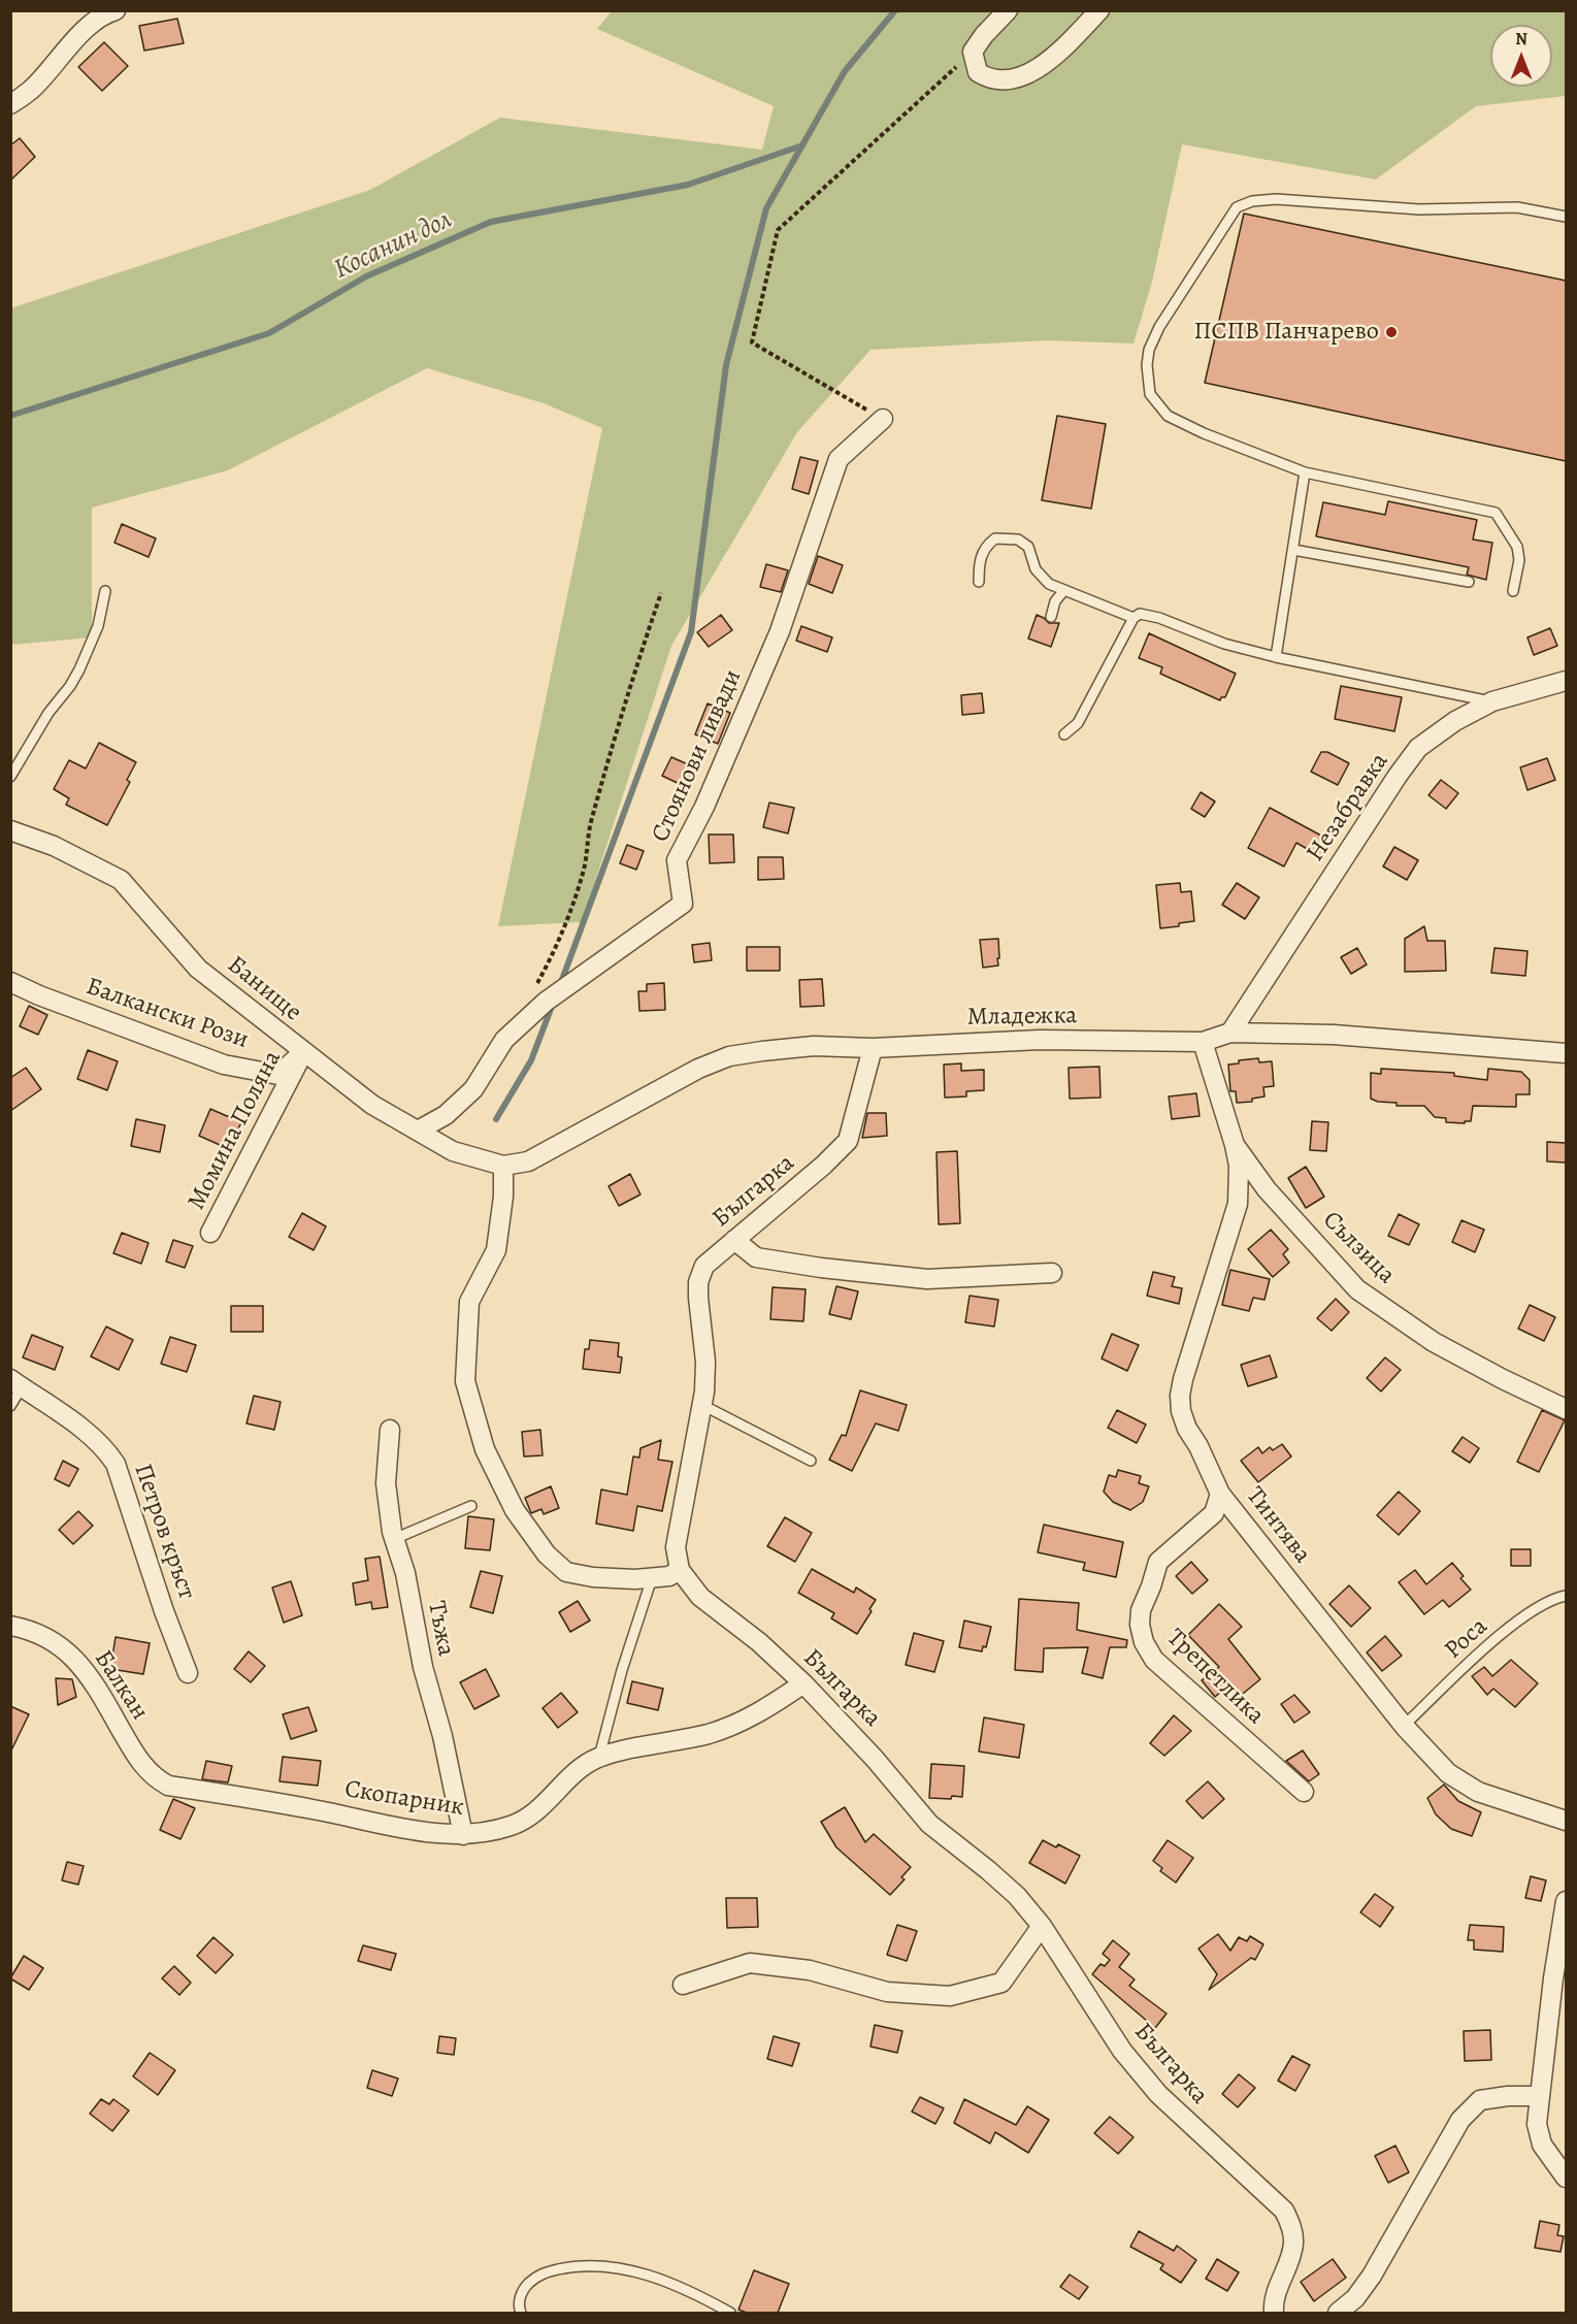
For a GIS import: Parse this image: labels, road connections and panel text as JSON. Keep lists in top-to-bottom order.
{
  "streets": {
    "street": [
      "Стоянови ливади",
      "Незабравка",
      "Банище",
      "Балкански Рози",
      "Младежка",
      "Момина Поляна",
      "Българка",
      "Сълзица",
      "Тинтява",
      "Петров кръст",
      "Тъжа",
      "Трепетлика",
      "Балкан",
      "Скопарник"
    ],
    "lane": ["Роса"]
  },
  "crossings": [
    ["Стоянови ливади", "Банище"],
    ["Незабравка", "Младежка"],
    ["Банище", "Балкански Рози"],
    ["Банище", "Младежка"],
    ["Банище", "Момина Поляна"],
    ["Балкански Рози", "Момина Поляна"],
    ["Младежка", "Българка"],
    ["Младежка", "Сълзица"],
    ["Сълзица", "Тинтява"],
    ["Тинтява", "Роса"],
    ["Тинтява", "Трепетлика"],
    ["Тъжа", "Скопарник"],
    ["Балкан", "Скопарник"]
  ],
  "water": ["Косанин дол"],
  "places": ["ПСПВ Панчарево"],
  "north": "top"
}
